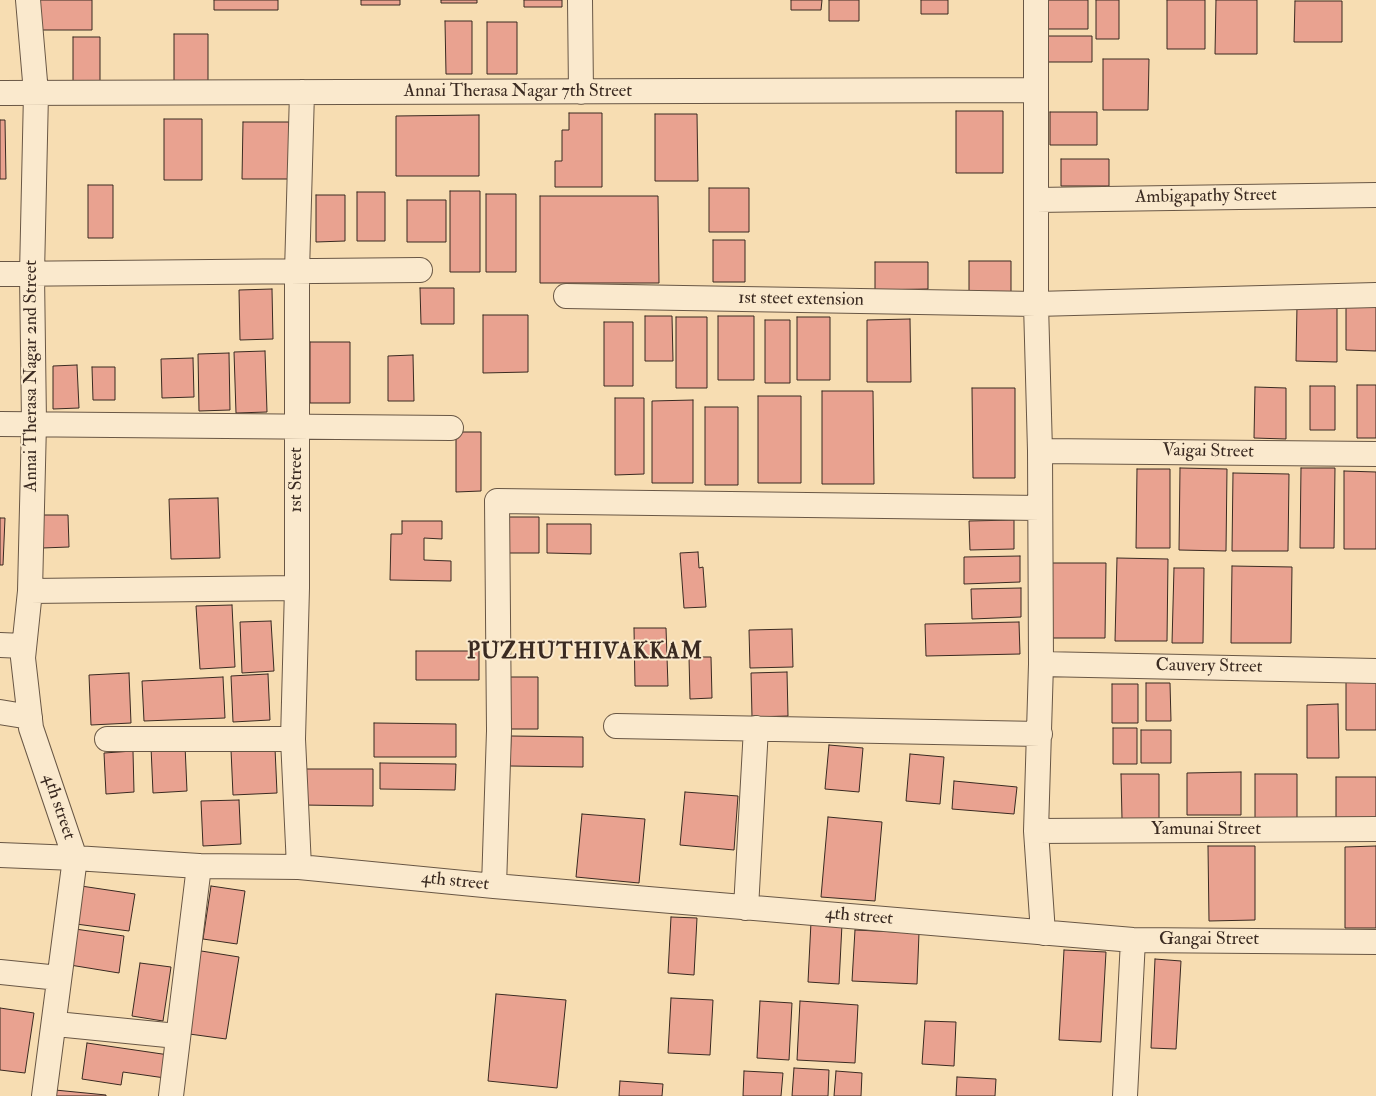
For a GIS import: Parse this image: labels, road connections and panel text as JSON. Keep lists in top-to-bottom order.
{
  "streets": {
    "street": [
      "Annai Therasa Nagar 7th Street",
      "Ambigapathy Street",
      "1st steet extension",
      "Annai Therasa Nagar 2nd Street",
      "Vaigai Street",
      "1st Street",
      "Cauvery Street",
      "4th street",
      "Yamunai Street",
      "Gangai Street"
    ]
  },
  "crossings": [
    ["Annai Therasa Nagar 7th Street", "Annai Therasa Nagar 2nd Street"],
    ["Annai Therasa Nagar 7th Street", "1st Street"],
    ["Annai Therasa Nagar 2nd Street", "4th street"],
    ["1st Street", "4th street"],
    ["4th street", "Gangai Street"]
  ],
  "districts": ["PUZHUTHIVAKKAM"]
}
